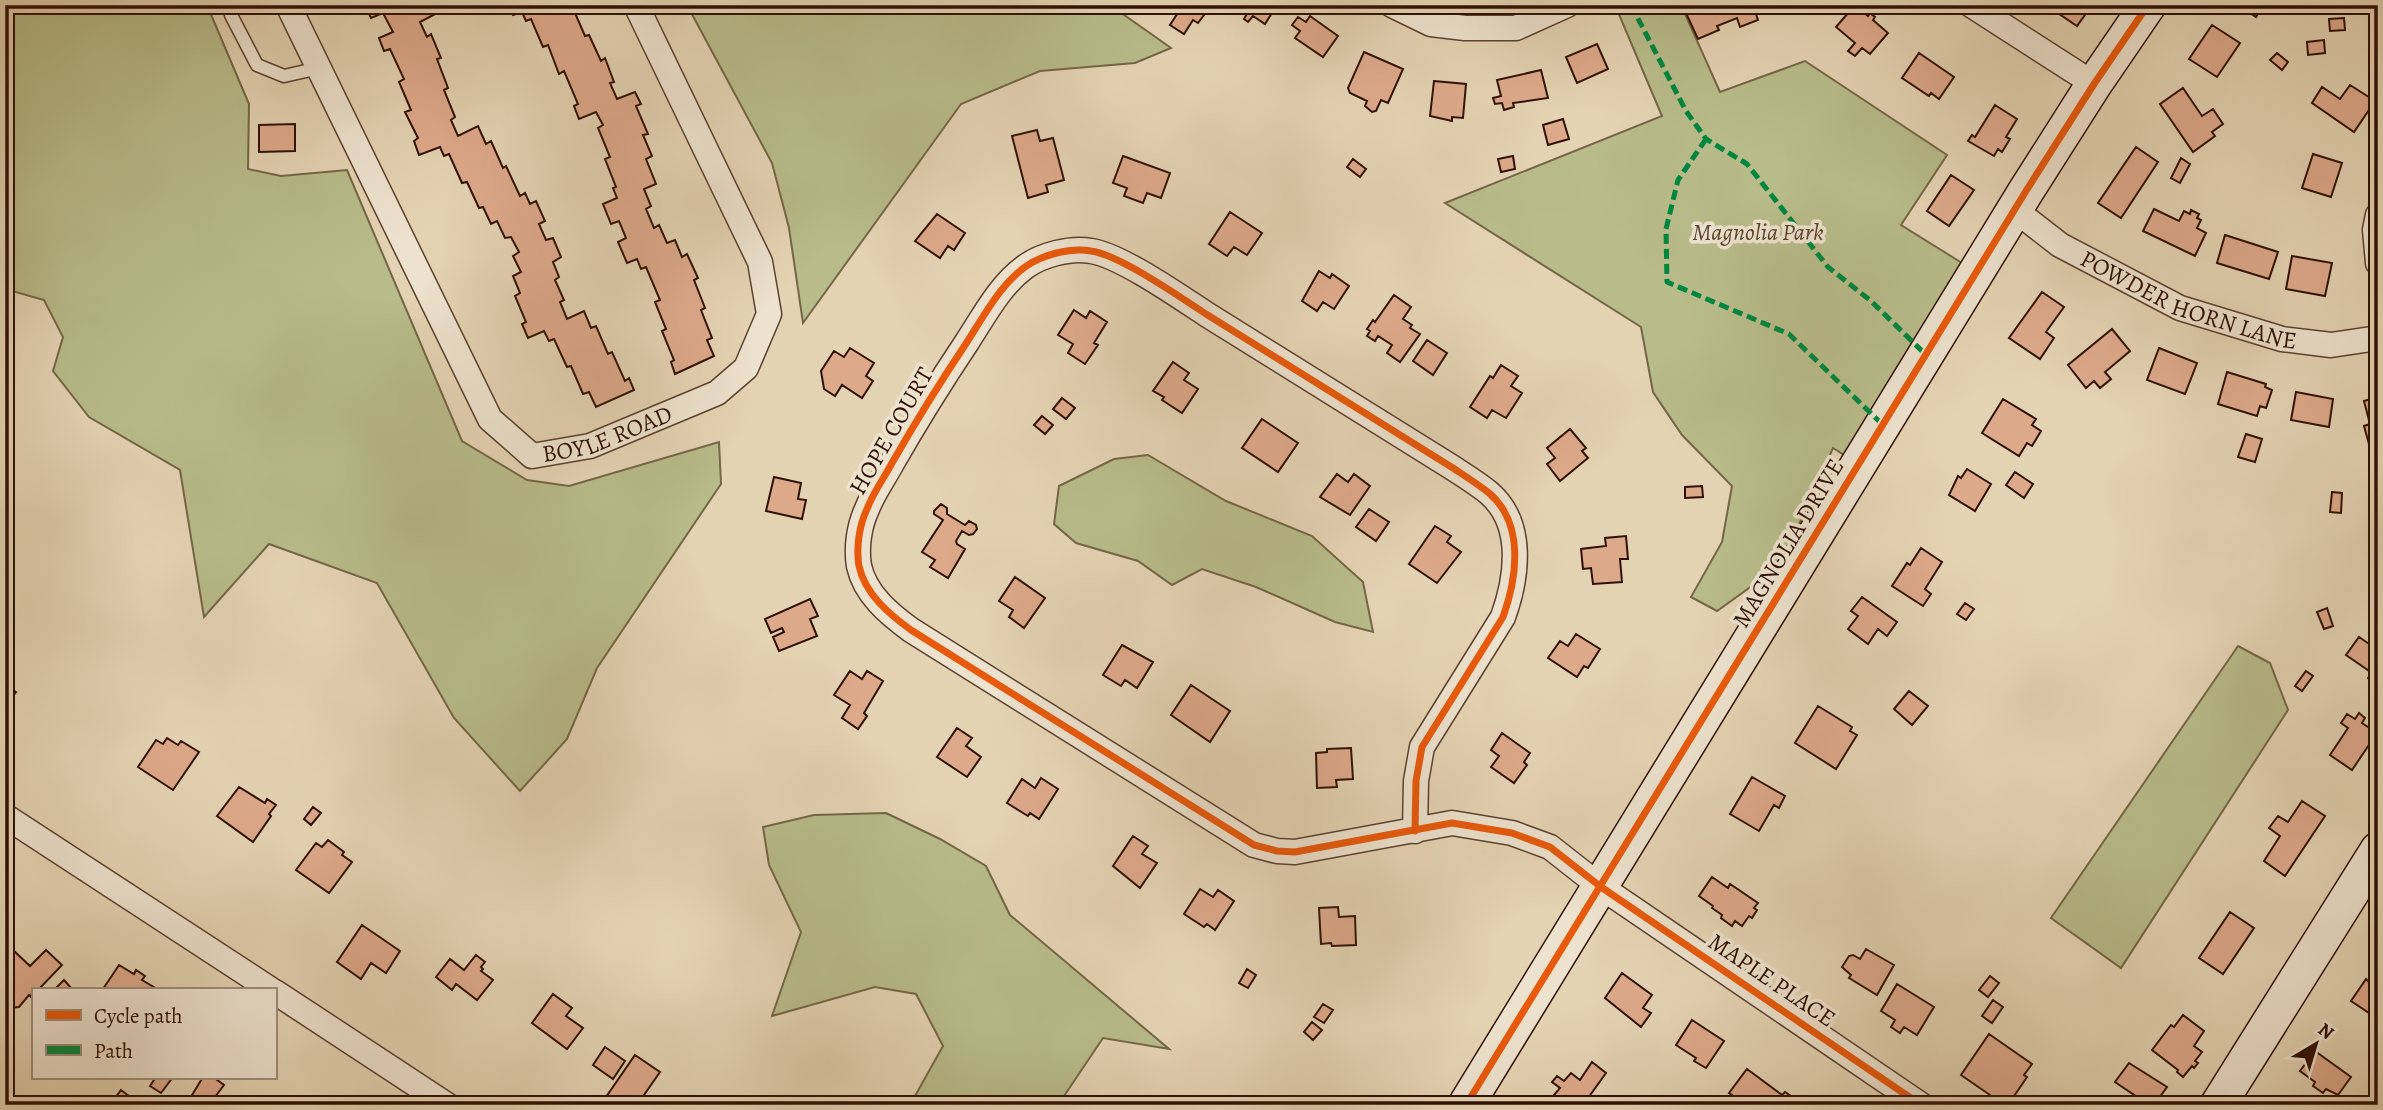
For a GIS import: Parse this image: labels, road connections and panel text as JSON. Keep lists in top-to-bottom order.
{
  "streets": {
    "street": [
      "POWDER HORN LANE",
      "HOPE COURT",
      "BOYLE ROAD",
      "MAGNOLIA DRIVE",
      "MAPLE PLACE"
    ]
  },
  "crossings": [
    ["POWDER HORN LANE", "MAGNOLIA DRIVE"],
    ["HOPE COURT", "MAGNOLIA DRIVE"],
    ["HOPE COURT", "MAPLE PLACE"],
    ["MAGNOLIA DRIVE", "MAPLE PLACE"]
  ],
  "parks": ["Magnolia Park"],
  "legend": ["Cycle path", "Path"],
  "north": "top right"
}
